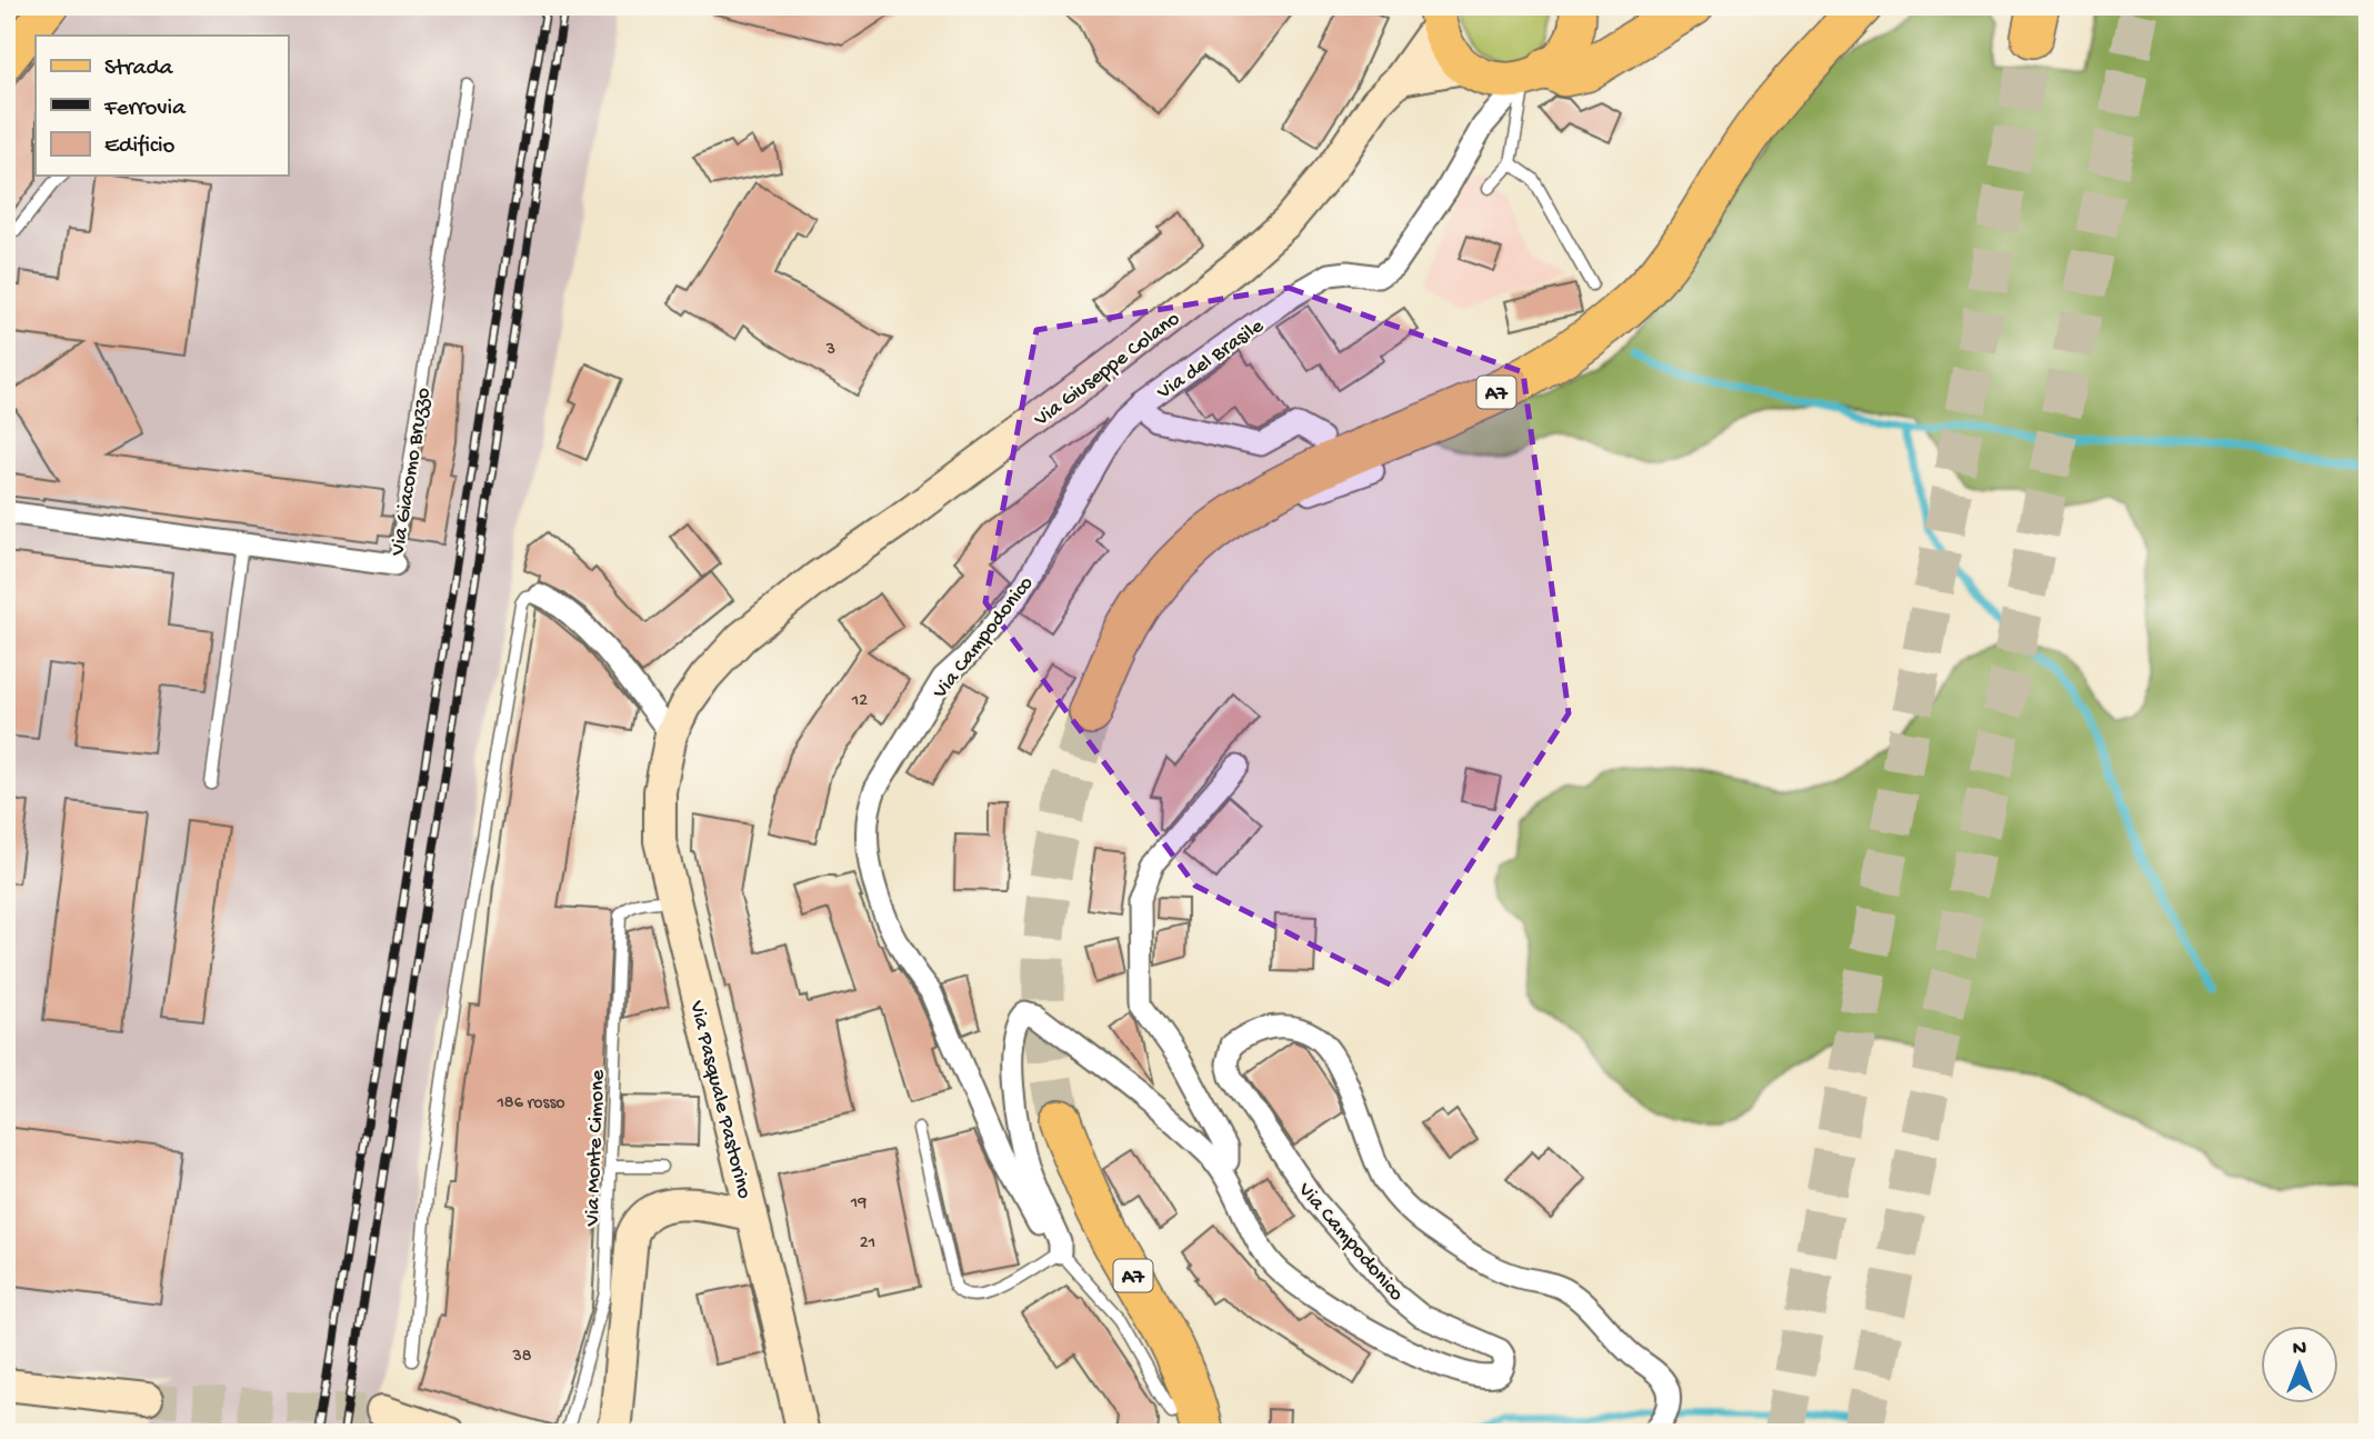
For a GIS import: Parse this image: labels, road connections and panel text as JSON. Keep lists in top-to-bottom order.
{
  "streets": {
    "highway": ["A7"],
    "main road": ["Via Giuseppe Colano", "Via Pasquale Pastorino"],
    "street": ["Via del Brasile", "Via Giacomo Bruzzo", "Via Campodonico"],
    "lane": ["Via Monte Cimone"]
  },
  "crossings": [
    ["Via del Brasile", "Via Campodonico"],
    ["Via Giuseppe Colano", "Via Pasquale Pastorino"],
    ["A7", "Via Campodonico"],
    ["Via Pasquale Pastorino", "Via Monte Cimone"]
  ],
  "house_numbers": [
    "3",
    "12",
    "186 rosso",
    "19",
    "21",
    "38"
  ],
  "legend": ["Strada", "Ferrovia", "Edificio"],
  "north": "top"
}
